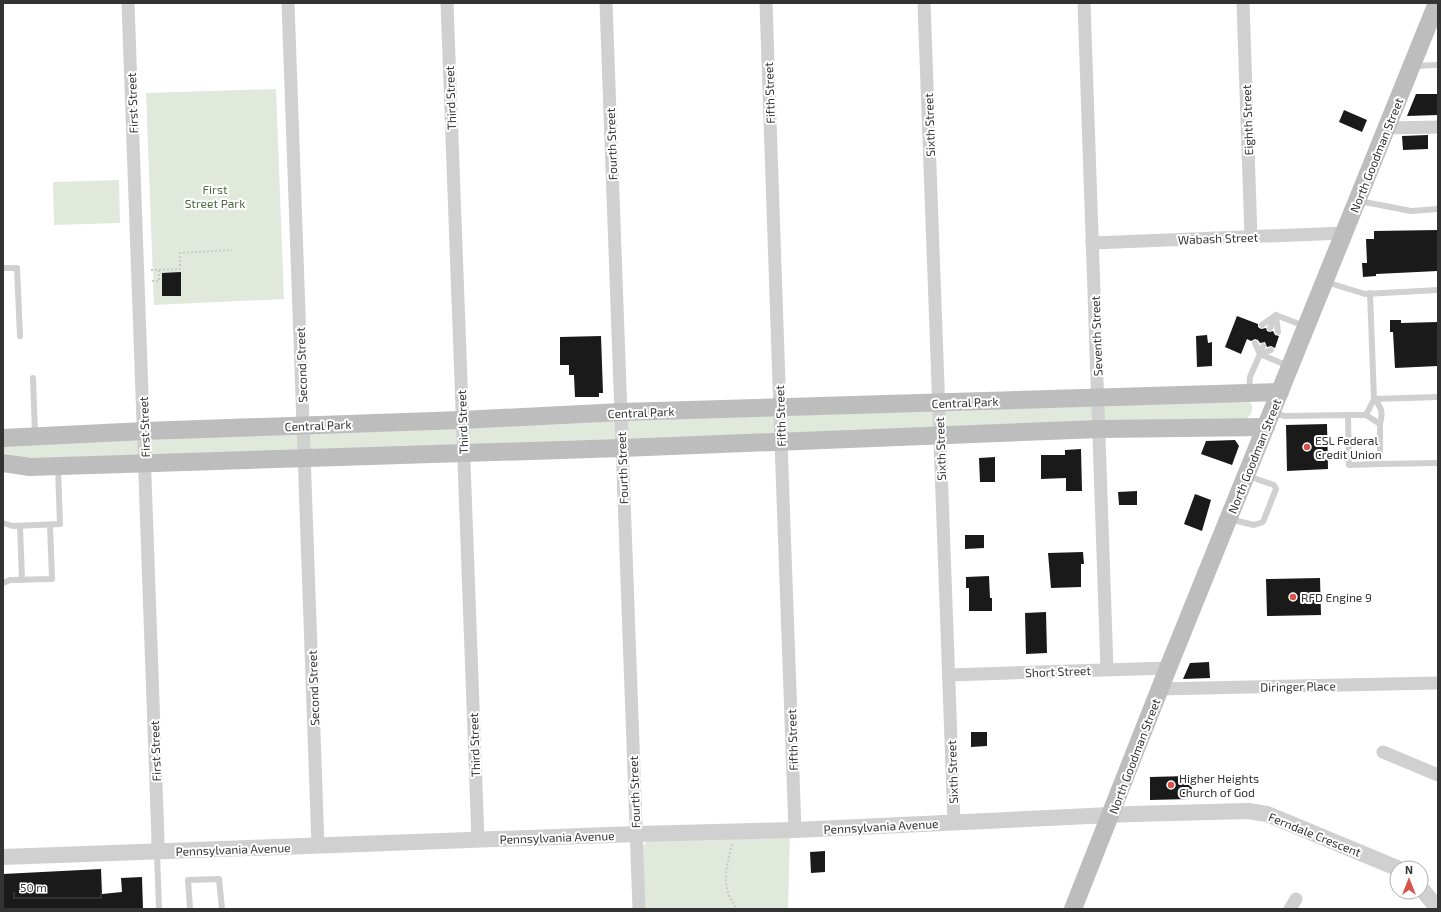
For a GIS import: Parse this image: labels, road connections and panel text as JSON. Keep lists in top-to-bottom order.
{
  "streets": {
    "main road": ["North Goodman Street", "Central Park"],
    "street": [
      "Fifth Street",
      "Third Street",
      "First Street",
      "Eighth Street",
      "Sixth Street",
      "Fourth Street",
      "Wabash Street",
      "Seventh Street",
      "Second Street",
      "Short Street",
      "Diringer Place",
      "Pennsylvania Avenue",
      "Ferndale Crescent"
    ]
  },
  "crossings": [
    ["Fifth Street", "Central Park"],
    ["Fifth Street", "Pennsylvania Avenue"],
    ["Third Street", "Central Park"],
    ["Third Street", "Pennsylvania Avenue"],
    ["First Street", "Central Park"],
    ["First Street", "Pennsylvania Avenue"],
    ["Eighth Street", "Wabash Street"],
    ["Sixth Street", "Central Park"],
    ["Sixth Street", "Short Street"],
    ["Sixth Street", "Pennsylvania Avenue"],
    ["Fourth Street", "Central Park"],
    ["Fourth Street", "Pennsylvania Avenue"],
    ["North Goodman Street", "Wabash Street"],
    ["North Goodman Street", "Central Park"],
    ["North Goodman Street", "Short Street"],
    ["North Goodman Street", "Diringer Place"],
    ["North Goodman Street", "Pennsylvania Avenue"],
    ["North Goodman Street", "Ferndale Crescent"],
    ["Wabash Street", "Seventh Street"],
    ["Seventh Street", "Central Park"],
    ["Seventh Street", "Short Street"],
    ["Second Street", "Central Park"],
    ["Second Street", "Pennsylvania Avenue"],
    ["Pennsylvania Avenue", "Ferndale Crescent"]
  ],
  "parks": ["First Street Park"],
  "places": ["ESL Federal Credit Union", "RFD Engine 9", "Higher Heights Church of God"],
  "scale_bar": "50 m",
  "north": "top"
}
